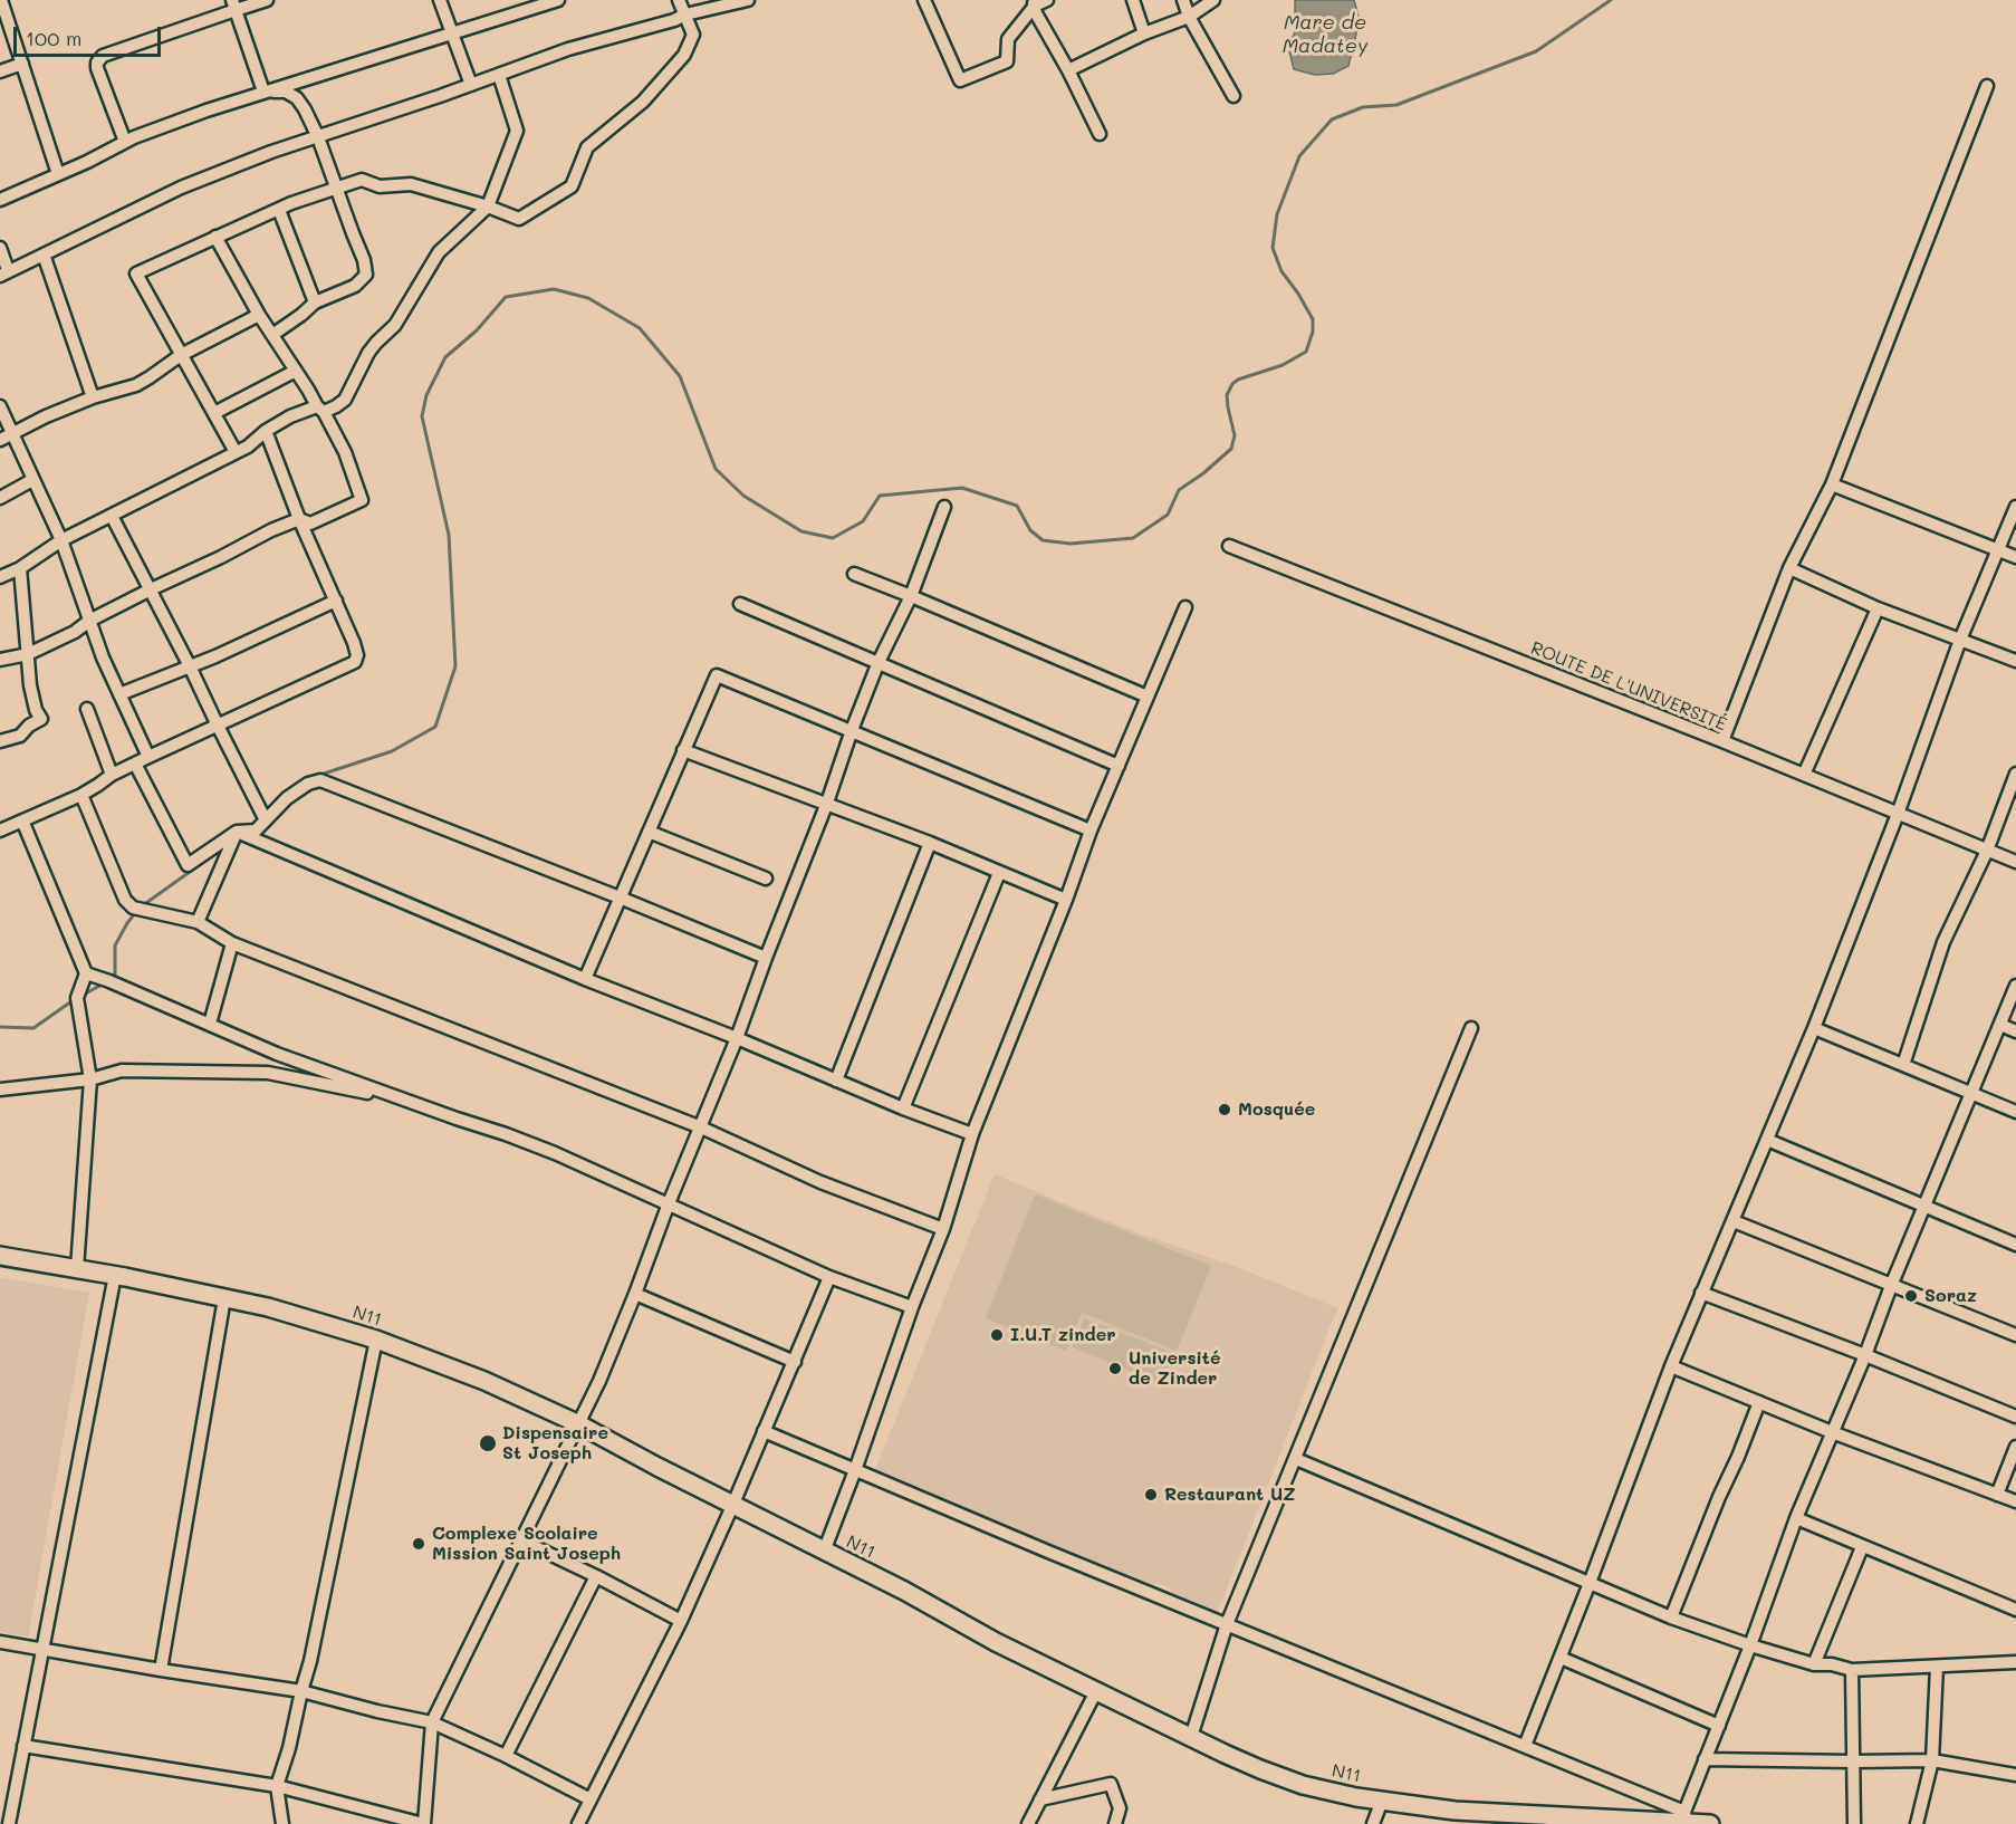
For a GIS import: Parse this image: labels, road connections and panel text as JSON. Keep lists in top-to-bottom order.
{
  "streets": {
    "main road": ["N11"],
    "street": ["ROUTE DE L'UNIVERSITÉ"]
  },
  "water": ["Mare de Madatey"],
  "places": [
    "Mosquée",
    "Soraz",
    "I.U.T zinder",
    "Université de Zinder",
    "Dispensaire St Joseph",
    "Restaurant UZ",
    "Complexe Scolaire Mission Saint Joseph"
  ],
  "scale_bar": "100 m"
}
